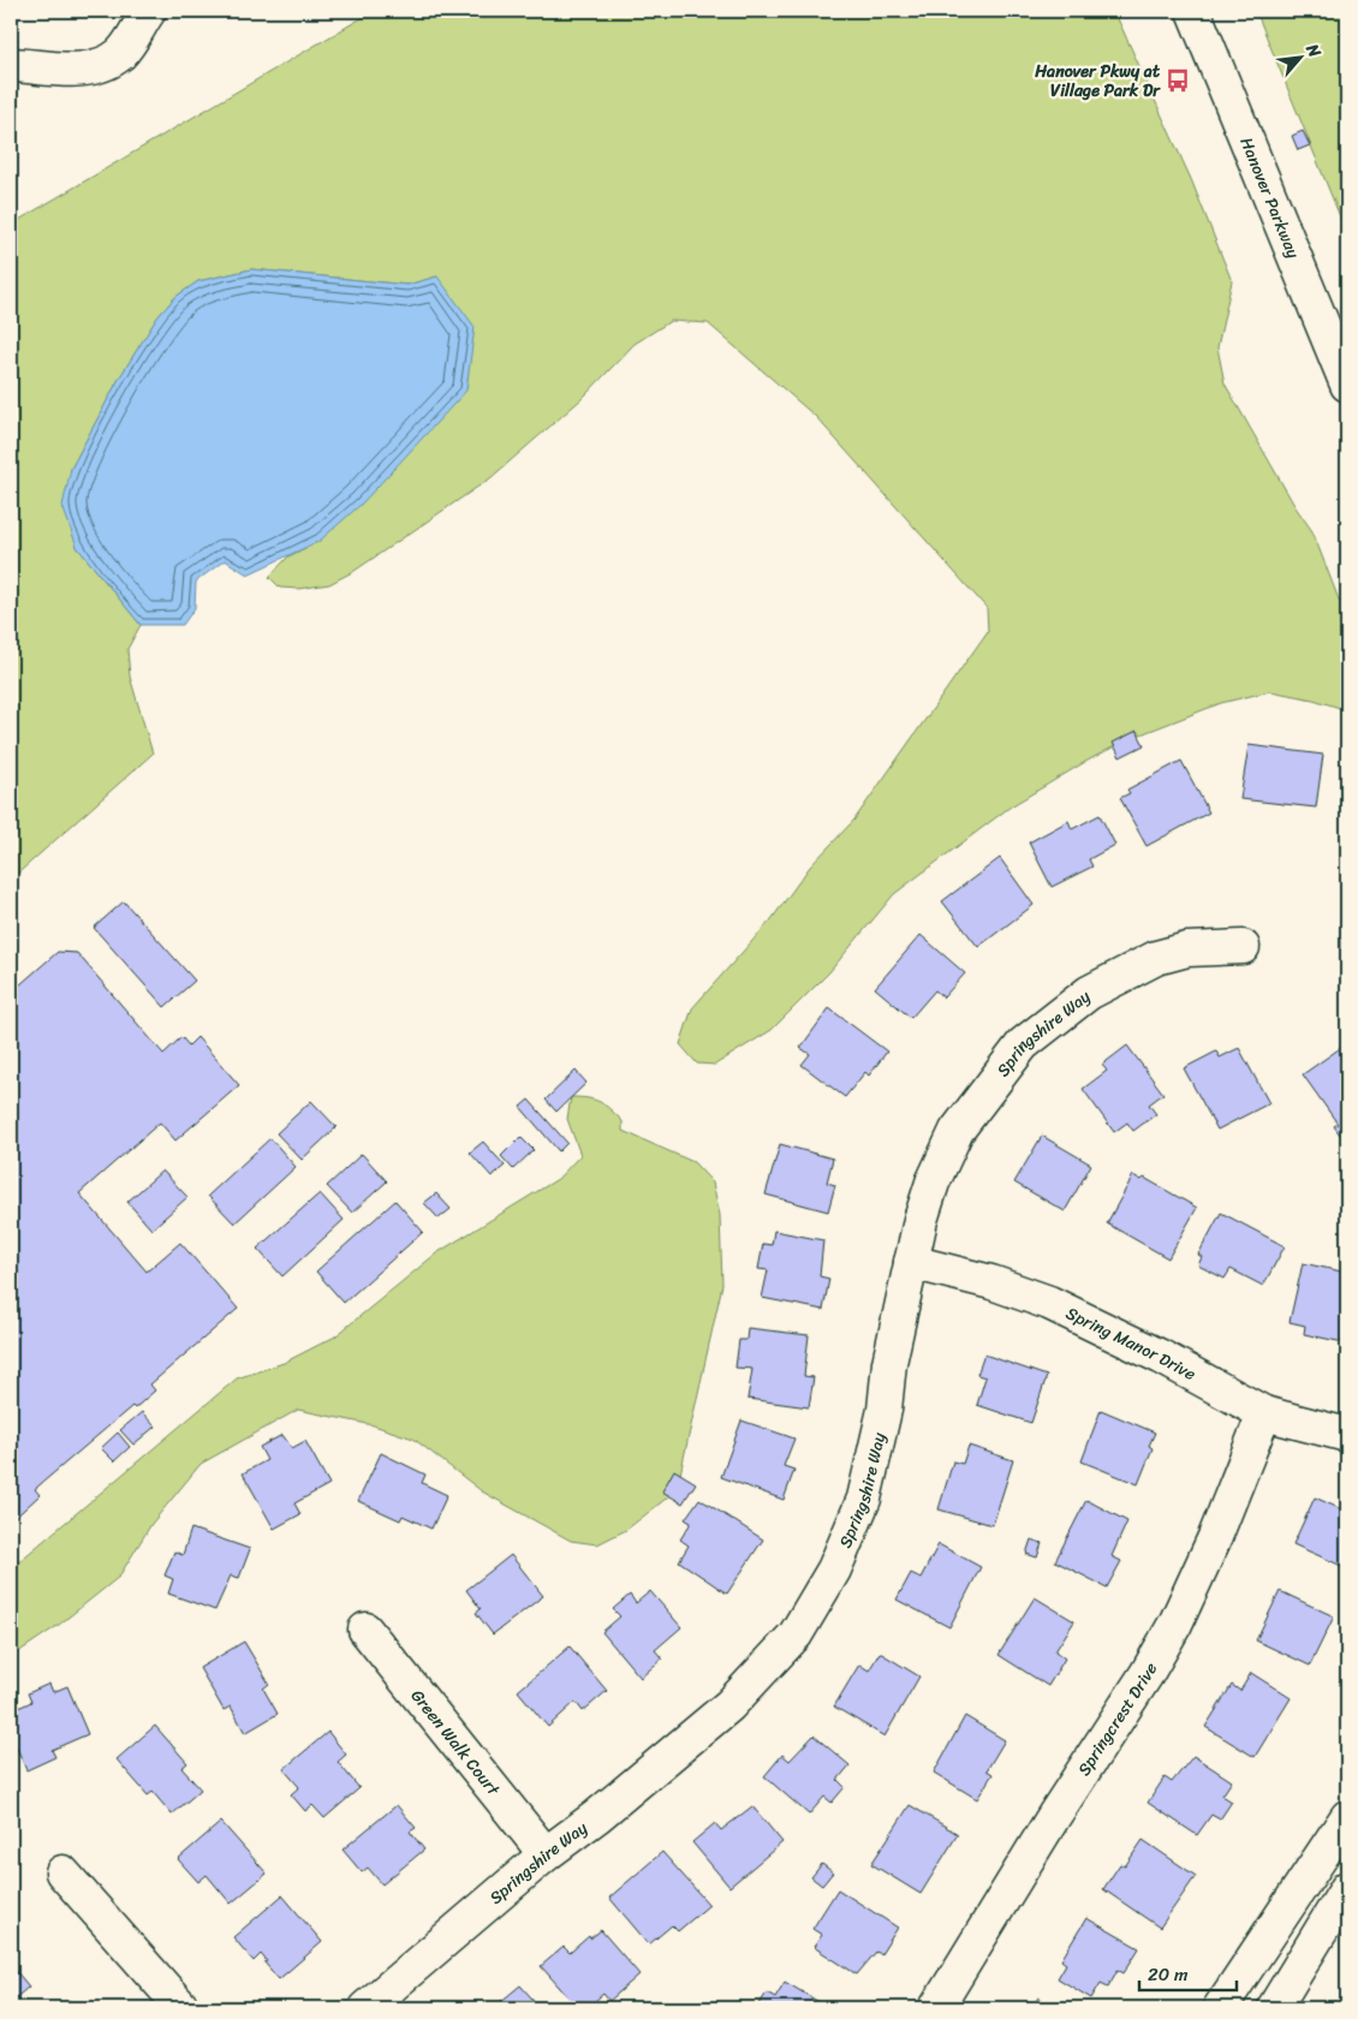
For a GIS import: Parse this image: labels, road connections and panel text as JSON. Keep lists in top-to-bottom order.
{
  "streets": {
    "street": [
      "Hanover Parkway",
      "Springshire Way",
      "Spring Manor Drive",
      "Springcrest Drive",
      "Green Walk Court"
    ]
  },
  "crossings": [
    ["Springshire Way", "Spring Manor Drive"],
    ["Springshire Way", "Green Walk Court"],
    ["Spring Manor Drive", "Springcrest Drive"]
  ],
  "places": {
    "bus stop": ["Hanover Pkwy at Village Park Dr"]
  },
  "scale_bar": "20 m",
  "north": "top right"
}
